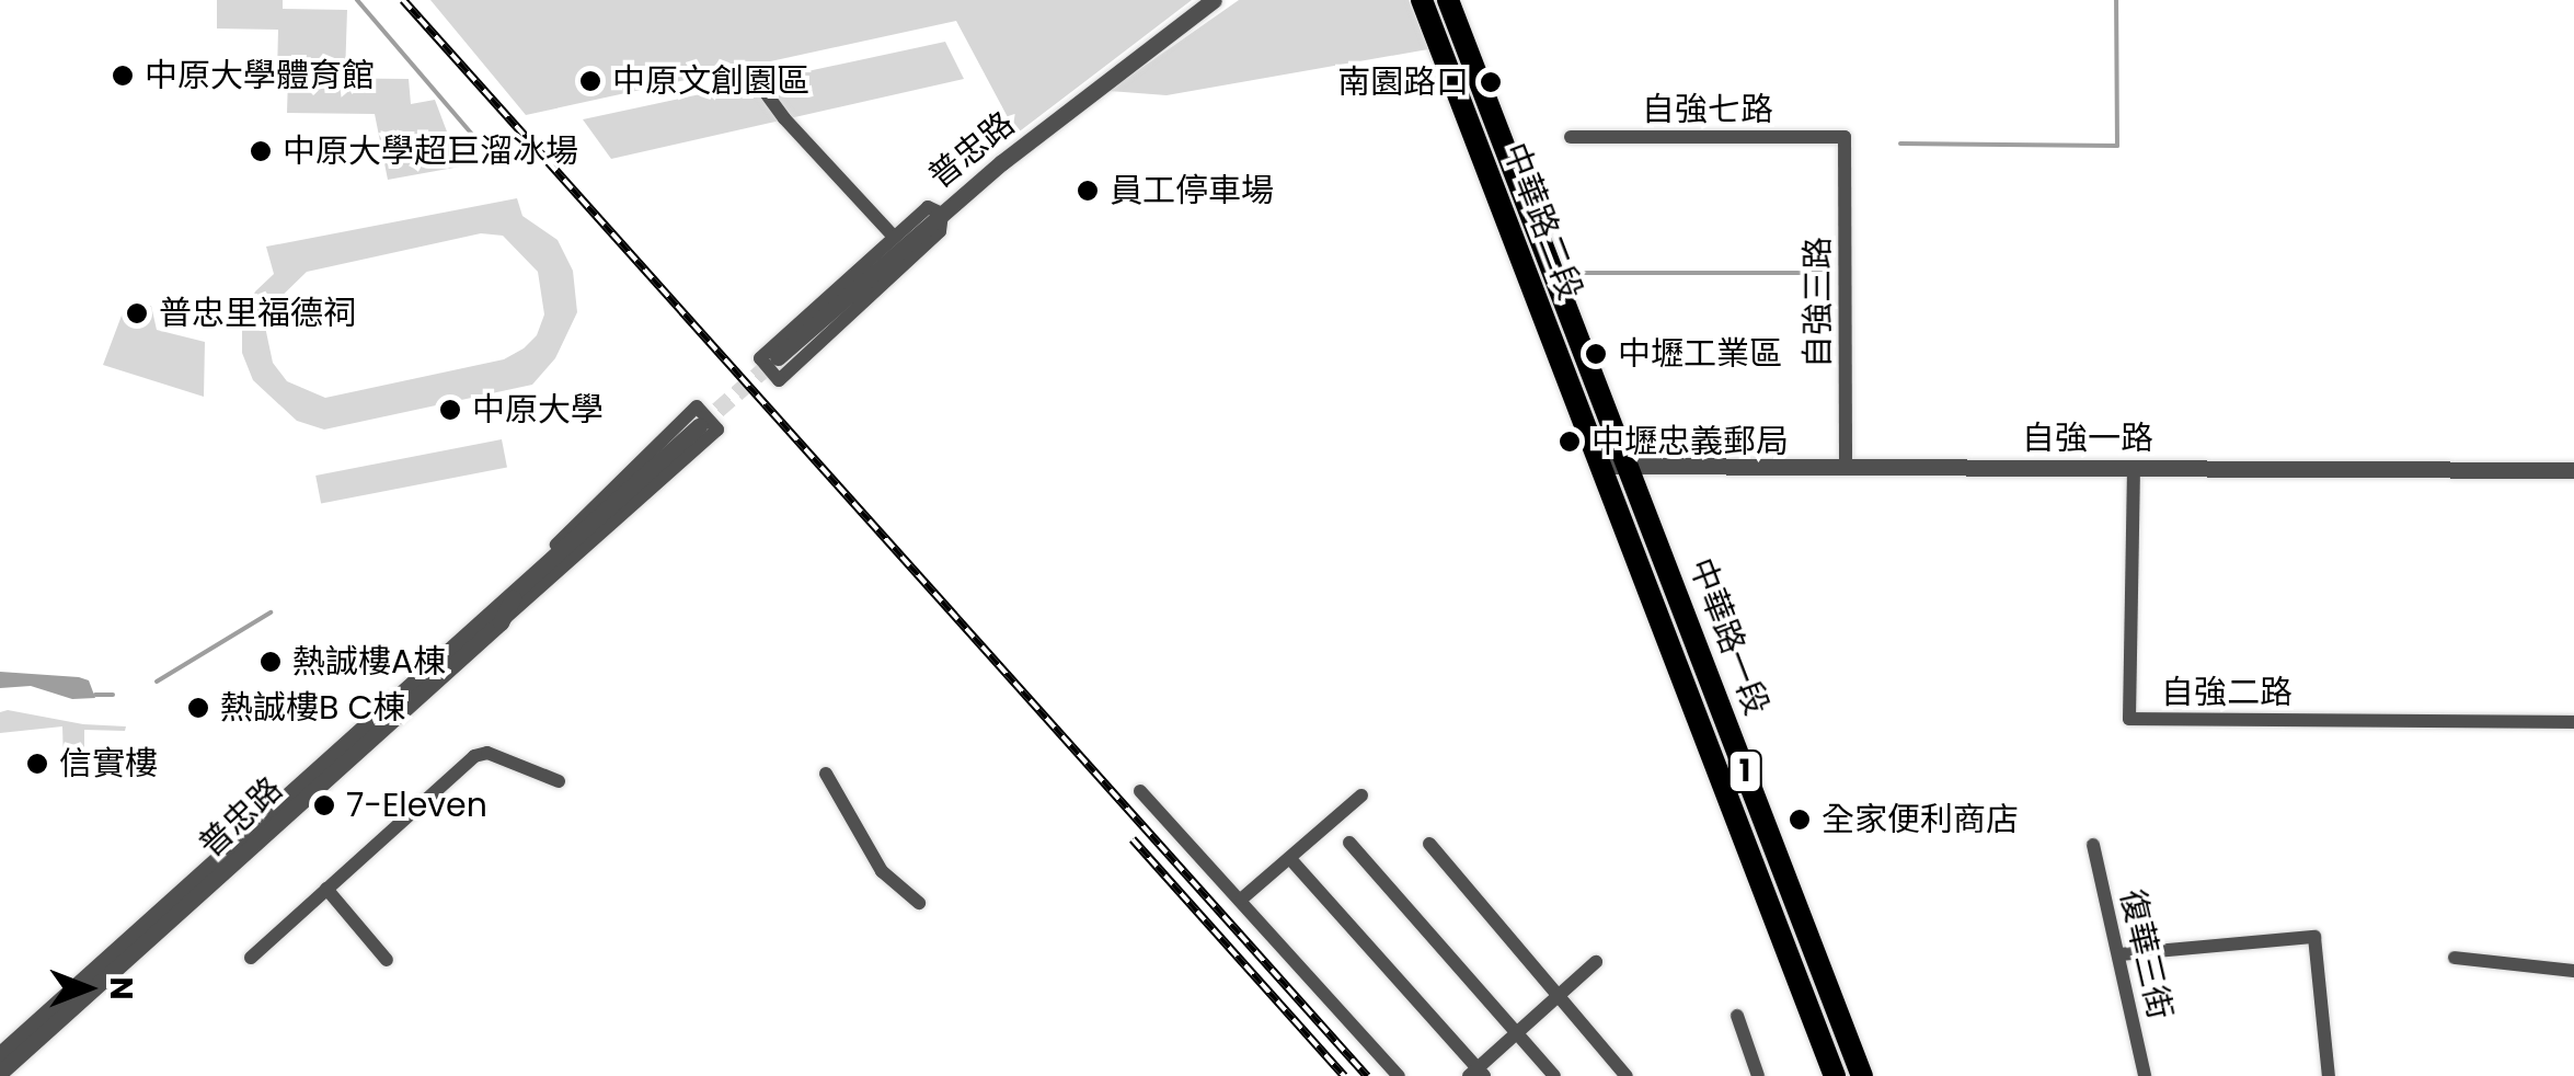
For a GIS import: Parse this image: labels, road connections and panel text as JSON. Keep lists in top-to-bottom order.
{
  "streets": {
    "main road": ["中華路二段", "中華路一段", "1"],
    "street": [
      "自強七路",
      "普忠路",
      "自強三路",
      "自強一路",
      "自強二路",
      "復華三街"
    ]
  },
  "crossings": [
    ["自強七路", "自強三路"],
    ["中華路二段", "自強一路"],
    ["中華路二段", "中華路一段"],
    ["自強三路", "自強一路"],
    ["自強一路", "中華路一段"],
    ["自強一路", "自強二路"]
  ],
  "places": [
    "中原大學體育館",
    "中原文創園區",
    "南園路口",
    "中原大學超巨溜冰場",
    "員工停車場",
    "普忠里福德祠",
    "中壢工業區",
    "中原大學",
    "中壢忠義郵局",
    "熱誠樓A棟",
    "熱誠樓B C棟",
    "信實樓",
    "7-Eleven",
    "全家便利商店"
  ],
  "north": "right"
}
